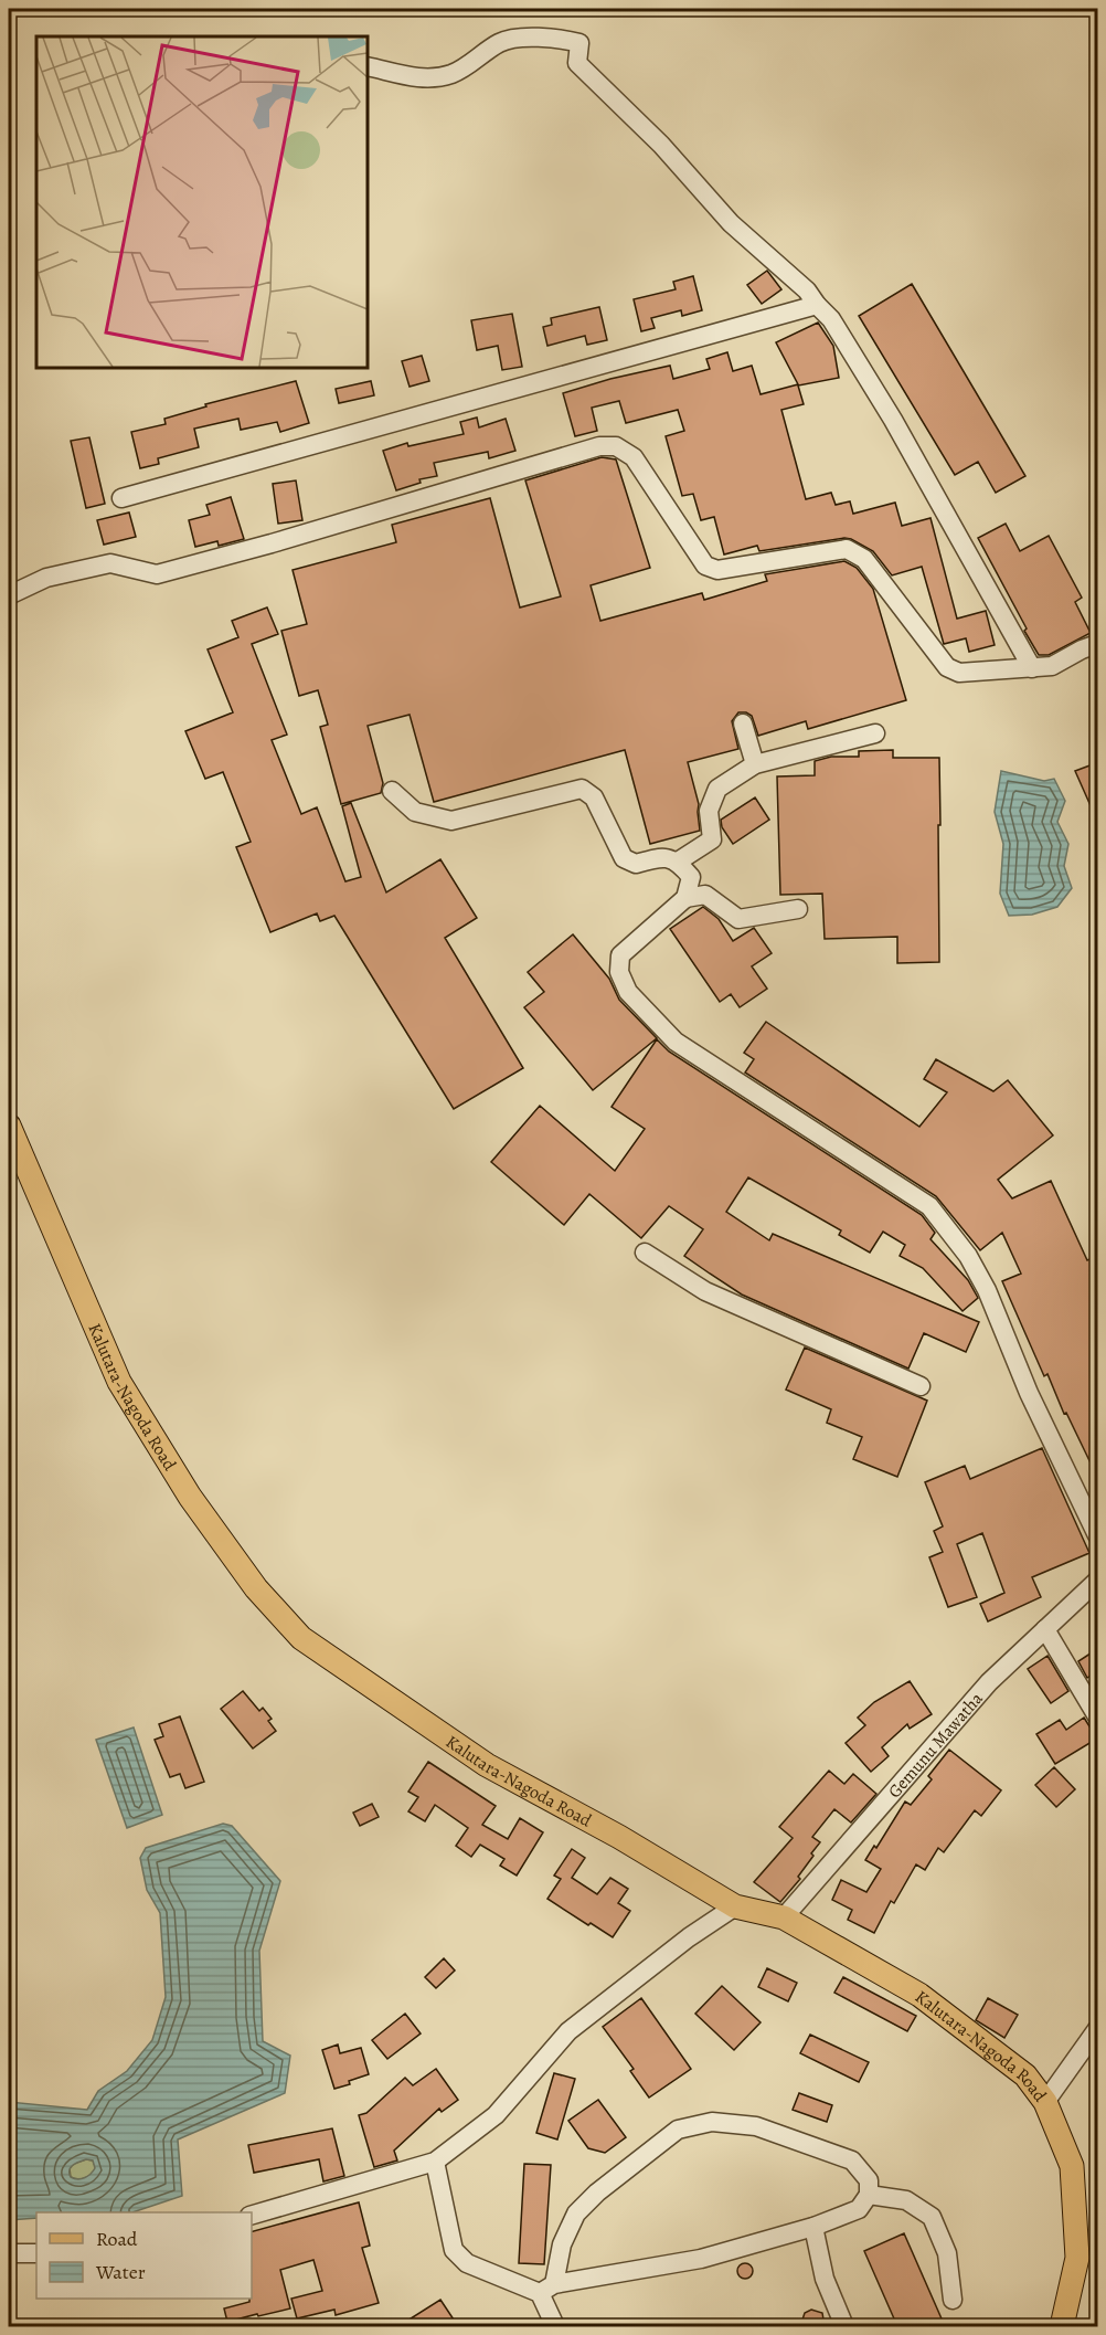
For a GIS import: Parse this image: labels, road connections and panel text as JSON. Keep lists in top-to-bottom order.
{
  "streets": {
    "main road": ["Kalutara-Nagoda Road"],
    "street": ["Gemunu Mawatha"]
  },
  "crossings": [
    ["Kalutara-Nagoda Road", "Gemunu Mawatha"]
  ],
  "legend": ["Road", "Water"]
}
